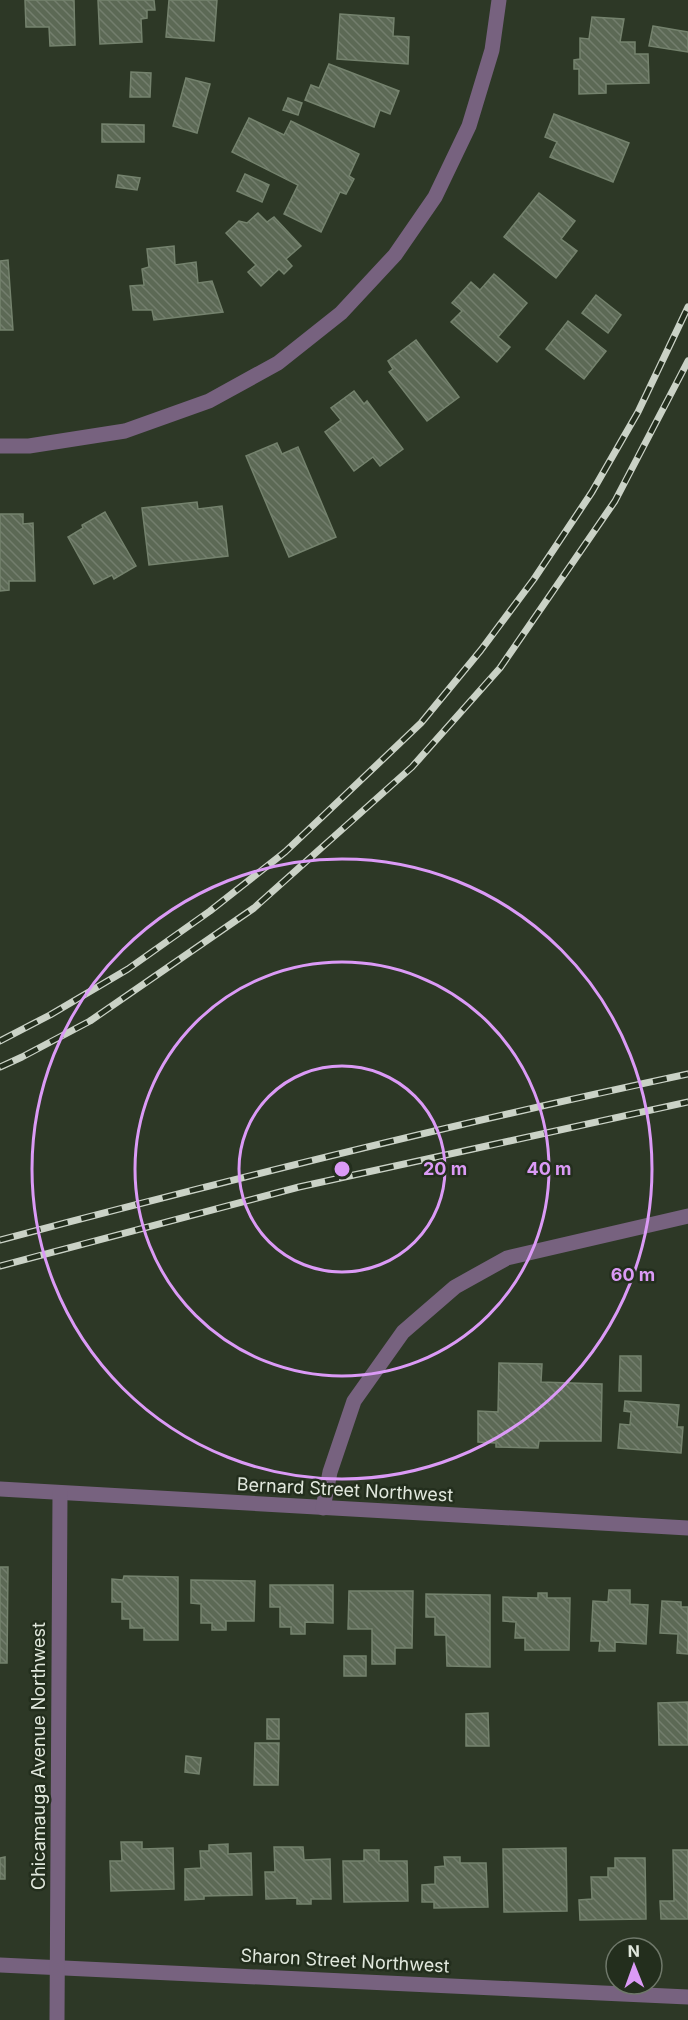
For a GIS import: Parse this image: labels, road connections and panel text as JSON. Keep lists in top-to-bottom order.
{
  "streets": {
    "street": ["Bernard Street Northwest", "Chicamauga Avenue Northwest", "Sharon Street Northwest"]
  },
  "crossings": [
    ["Bernard Street Northwest", "Chicamauga Avenue Northwest"],
    ["Chicamauga Avenue Northwest", "Sharon Street Northwest"]
  ],
  "north": "top",
  "rings": ["20 m", "40 m", "60 m"]
}
